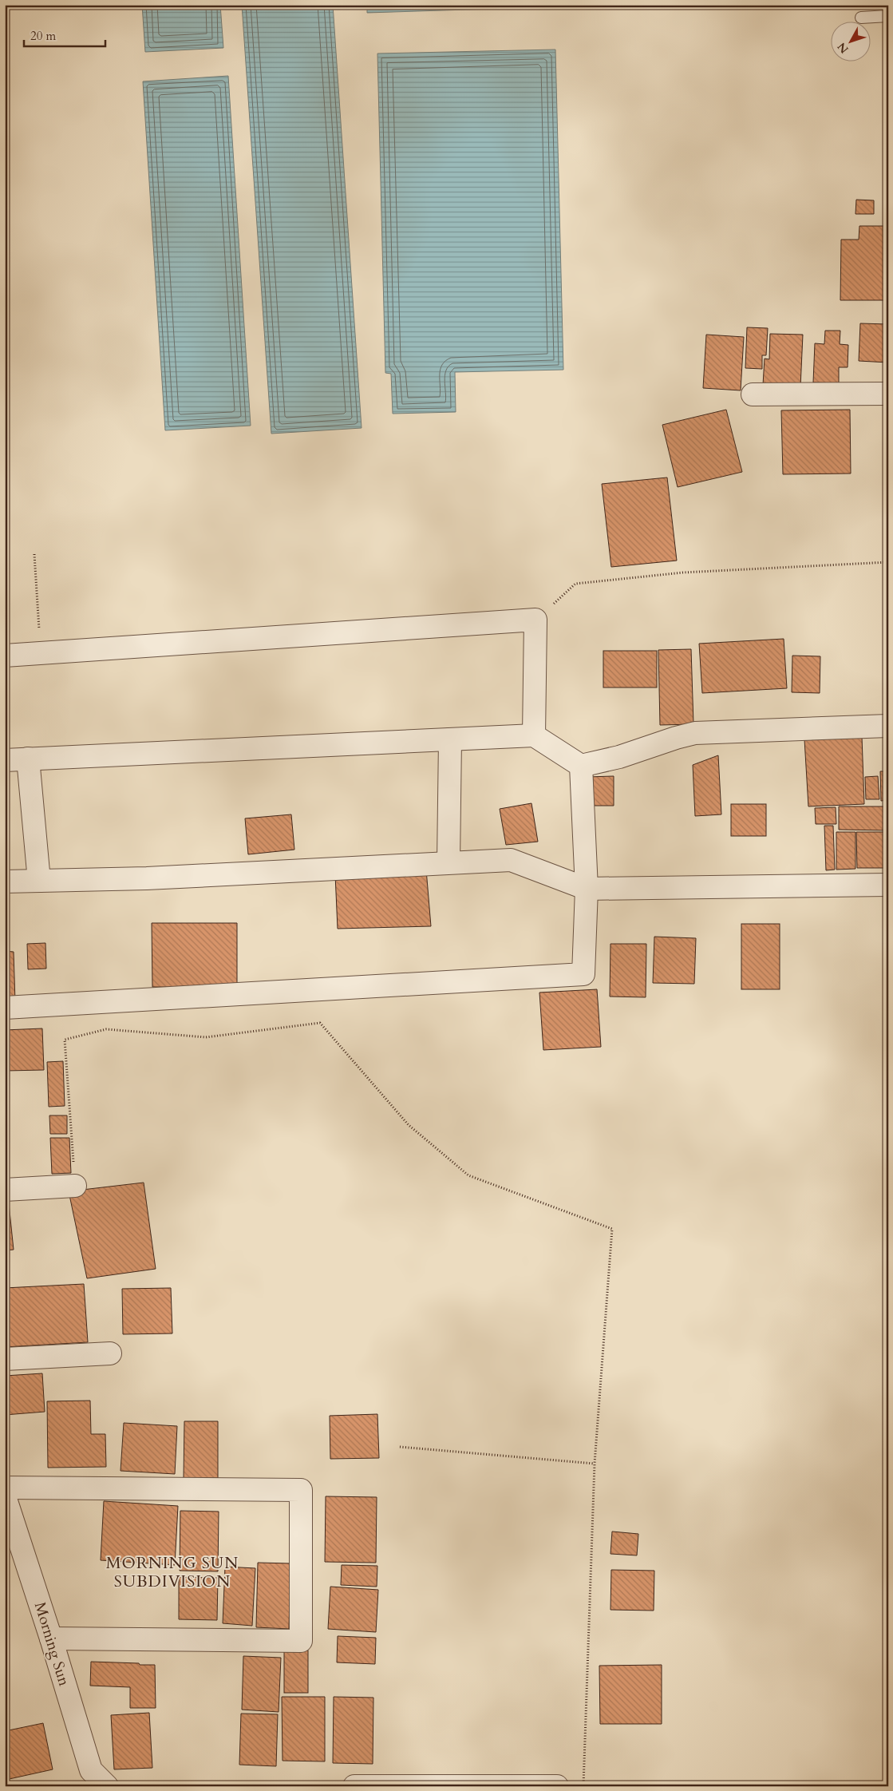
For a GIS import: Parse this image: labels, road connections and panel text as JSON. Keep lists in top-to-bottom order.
{
  "streets": {
    "street": ["Morning Sun"]
  },
  "districts": ["MORNING SUN SUBDIVISION"],
  "scale_bar": "20 m",
  "north": "bottom left"
}
